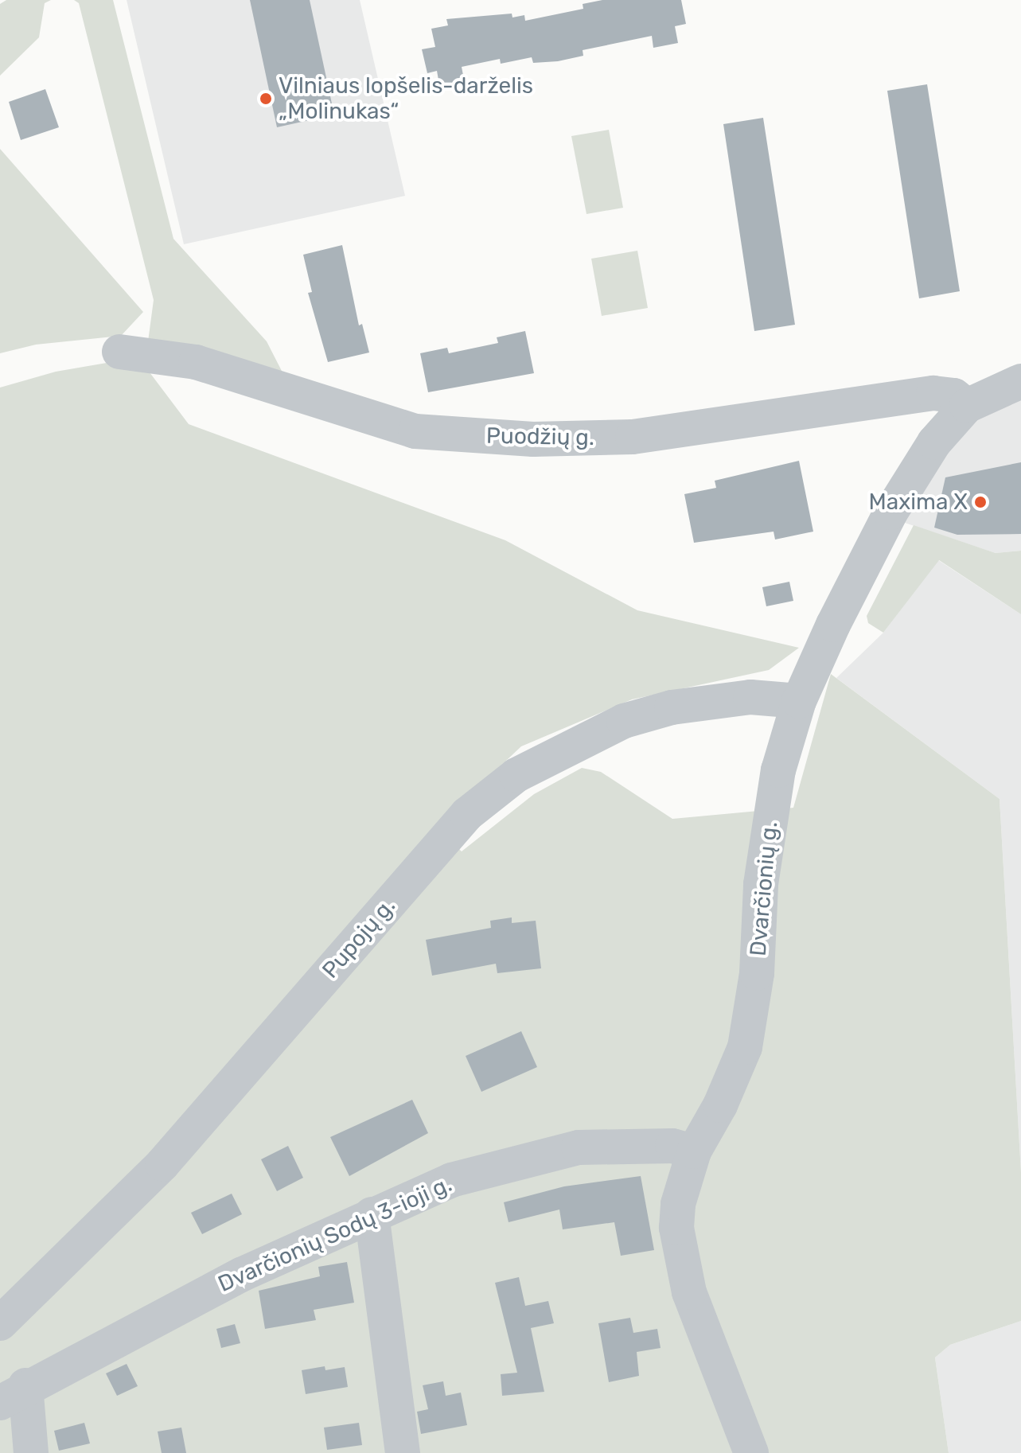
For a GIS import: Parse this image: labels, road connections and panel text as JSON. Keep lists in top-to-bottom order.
{
  "streets": {
    "street": [
      "Puodžių g.",
      "Dvarčionių g.",
      "Pupojų g.",
      "Dvarčionių Sodų 3-ioji g."
    ]
  },
  "crossings": [
    ["Puodžių g.", "Dvarčionių g."],
    ["Dvarčionių g.", "Pupojų g."],
    ["Dvarčionių g.", "Dvarčionių Sodų 3-ioji g."]
  ],
  "places": ["Vilniaus lopšelis-darželis „Molinukas“", "Maxima X"]
}
